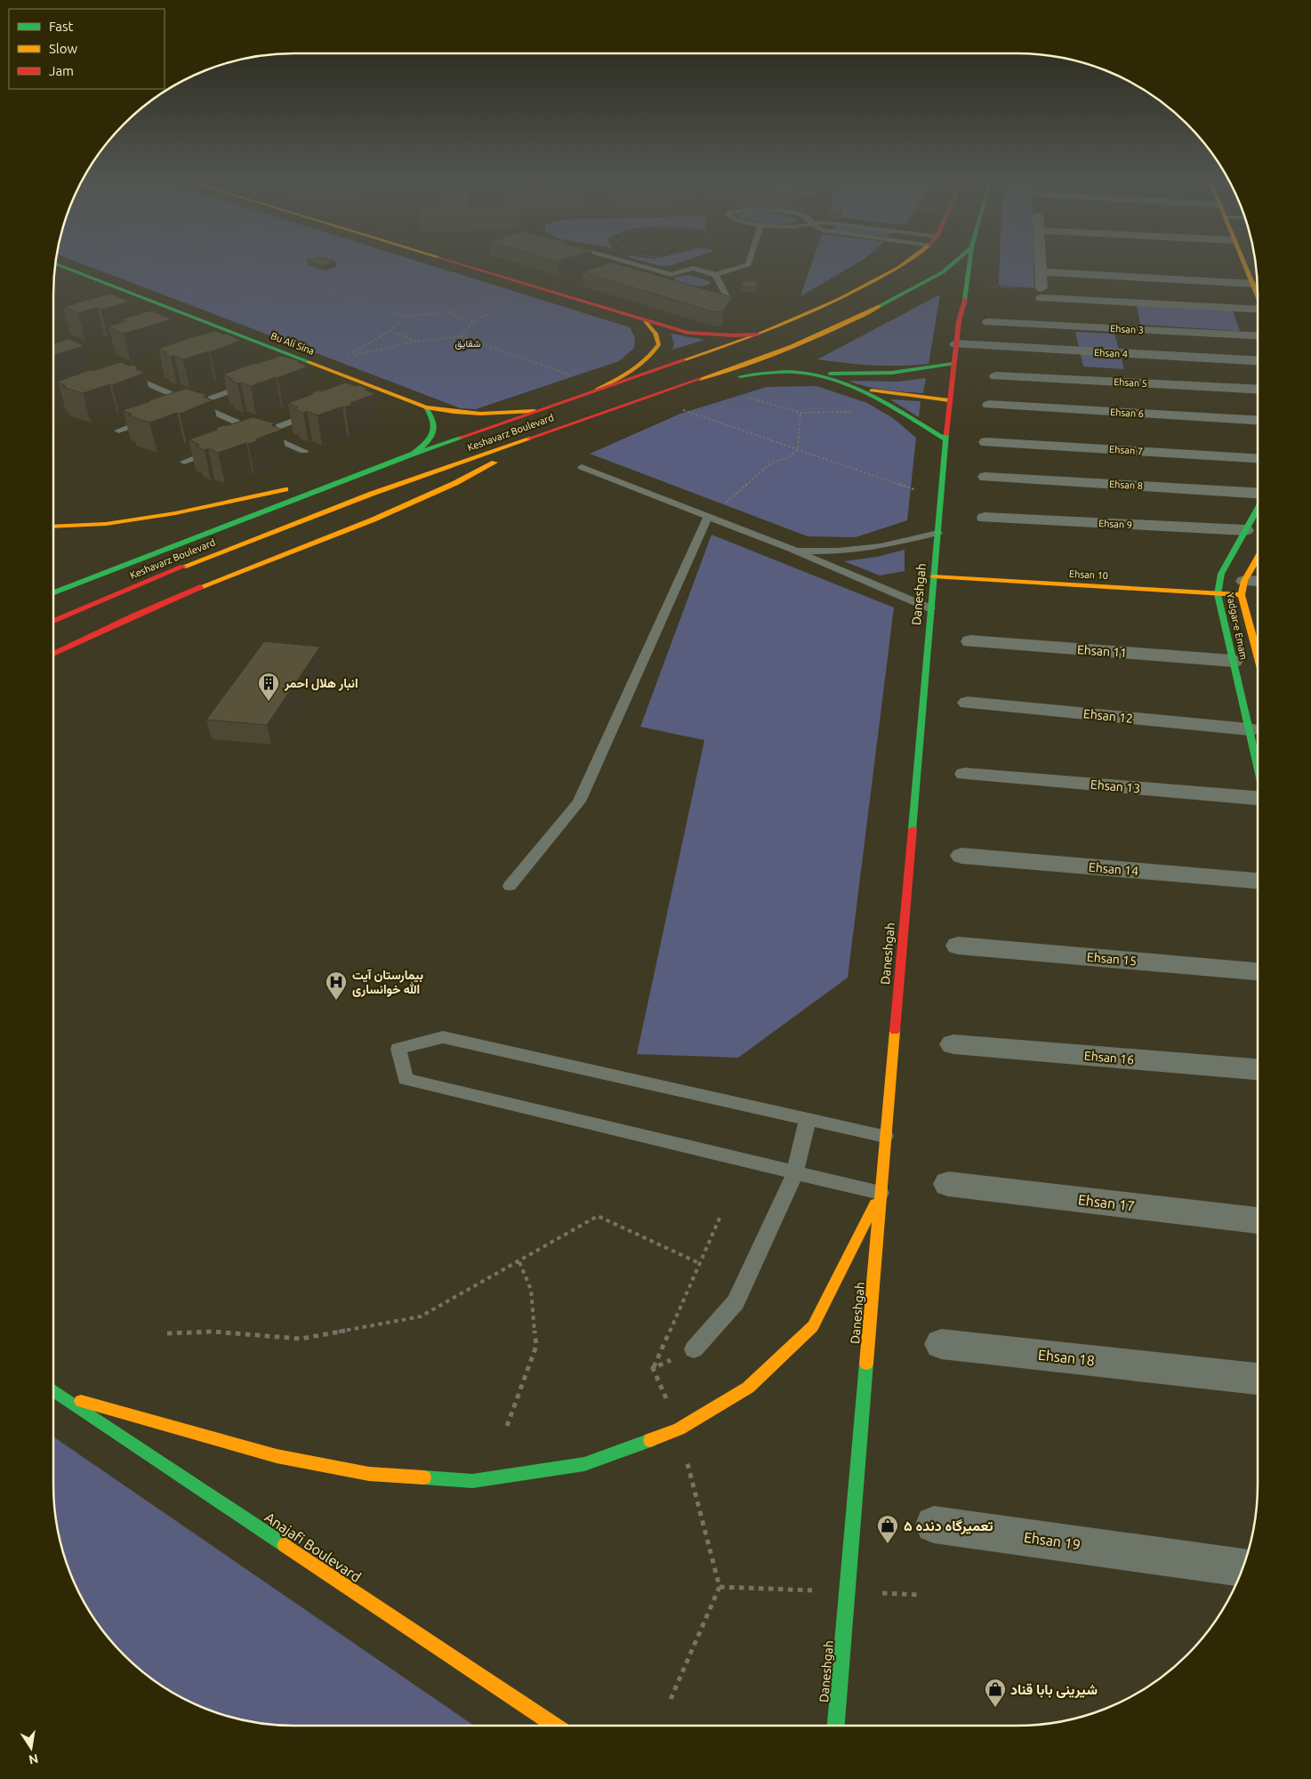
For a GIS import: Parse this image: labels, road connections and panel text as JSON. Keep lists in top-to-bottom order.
{
  "streets": {
    "main road": [
      "Bu Ali Sina",
      "Keshavarz Boulevard",
      "Ehsan 10",
      "Daneshgah",
      "Yadgar-e Emam",
      "Anajafi Boulevard"
    ],
    "street": [
      "Ehsan 3",
      "Ehsan 4",
      "Ehsan 5",
      "Ehsan 6",
      "Ehsan 7",
      "Ehsan 8",
      "Ehsan 9",
      "Ehsan 11",
      "Ehsan 12",
      "Ehsan 13",
      "Ehsan 14",
      "Ehsan 15",
      "Ehsan 16",
      "Ehsan 17",
      "Ehsan 18",
      "Ehsan 19"
    ]
  },
  "crossings": [
    ["Bu Ali Sina", "Keshavarz Boulevard"],
    ["Ehsan 4", "Daneshgah"],
    ["Ehsan 9", "Yadgar-e Emam"],
    ["Ehsan 10", "Daneshgah"],
    ["Ehsan 10", "Yadgar-e Emam"],
    ["Yadgar-e Emam", "Ehsan 11"],
    ["Yadgar-e Emam", "Ehsan 12"]
  ],
  "parks": ["شقایق"],
  "places": {
    "building": ["انبار هلال احمر"],
    "hospital": ["بیمارستان آیت الله خوانساری"],
    "shop": ["تعمیرگاه دنده ۵", "شیرینی بابا قناد"]
  },
  "legend": ["Fast", "Slow", "Jam"],
  "north": "bottom"
}
